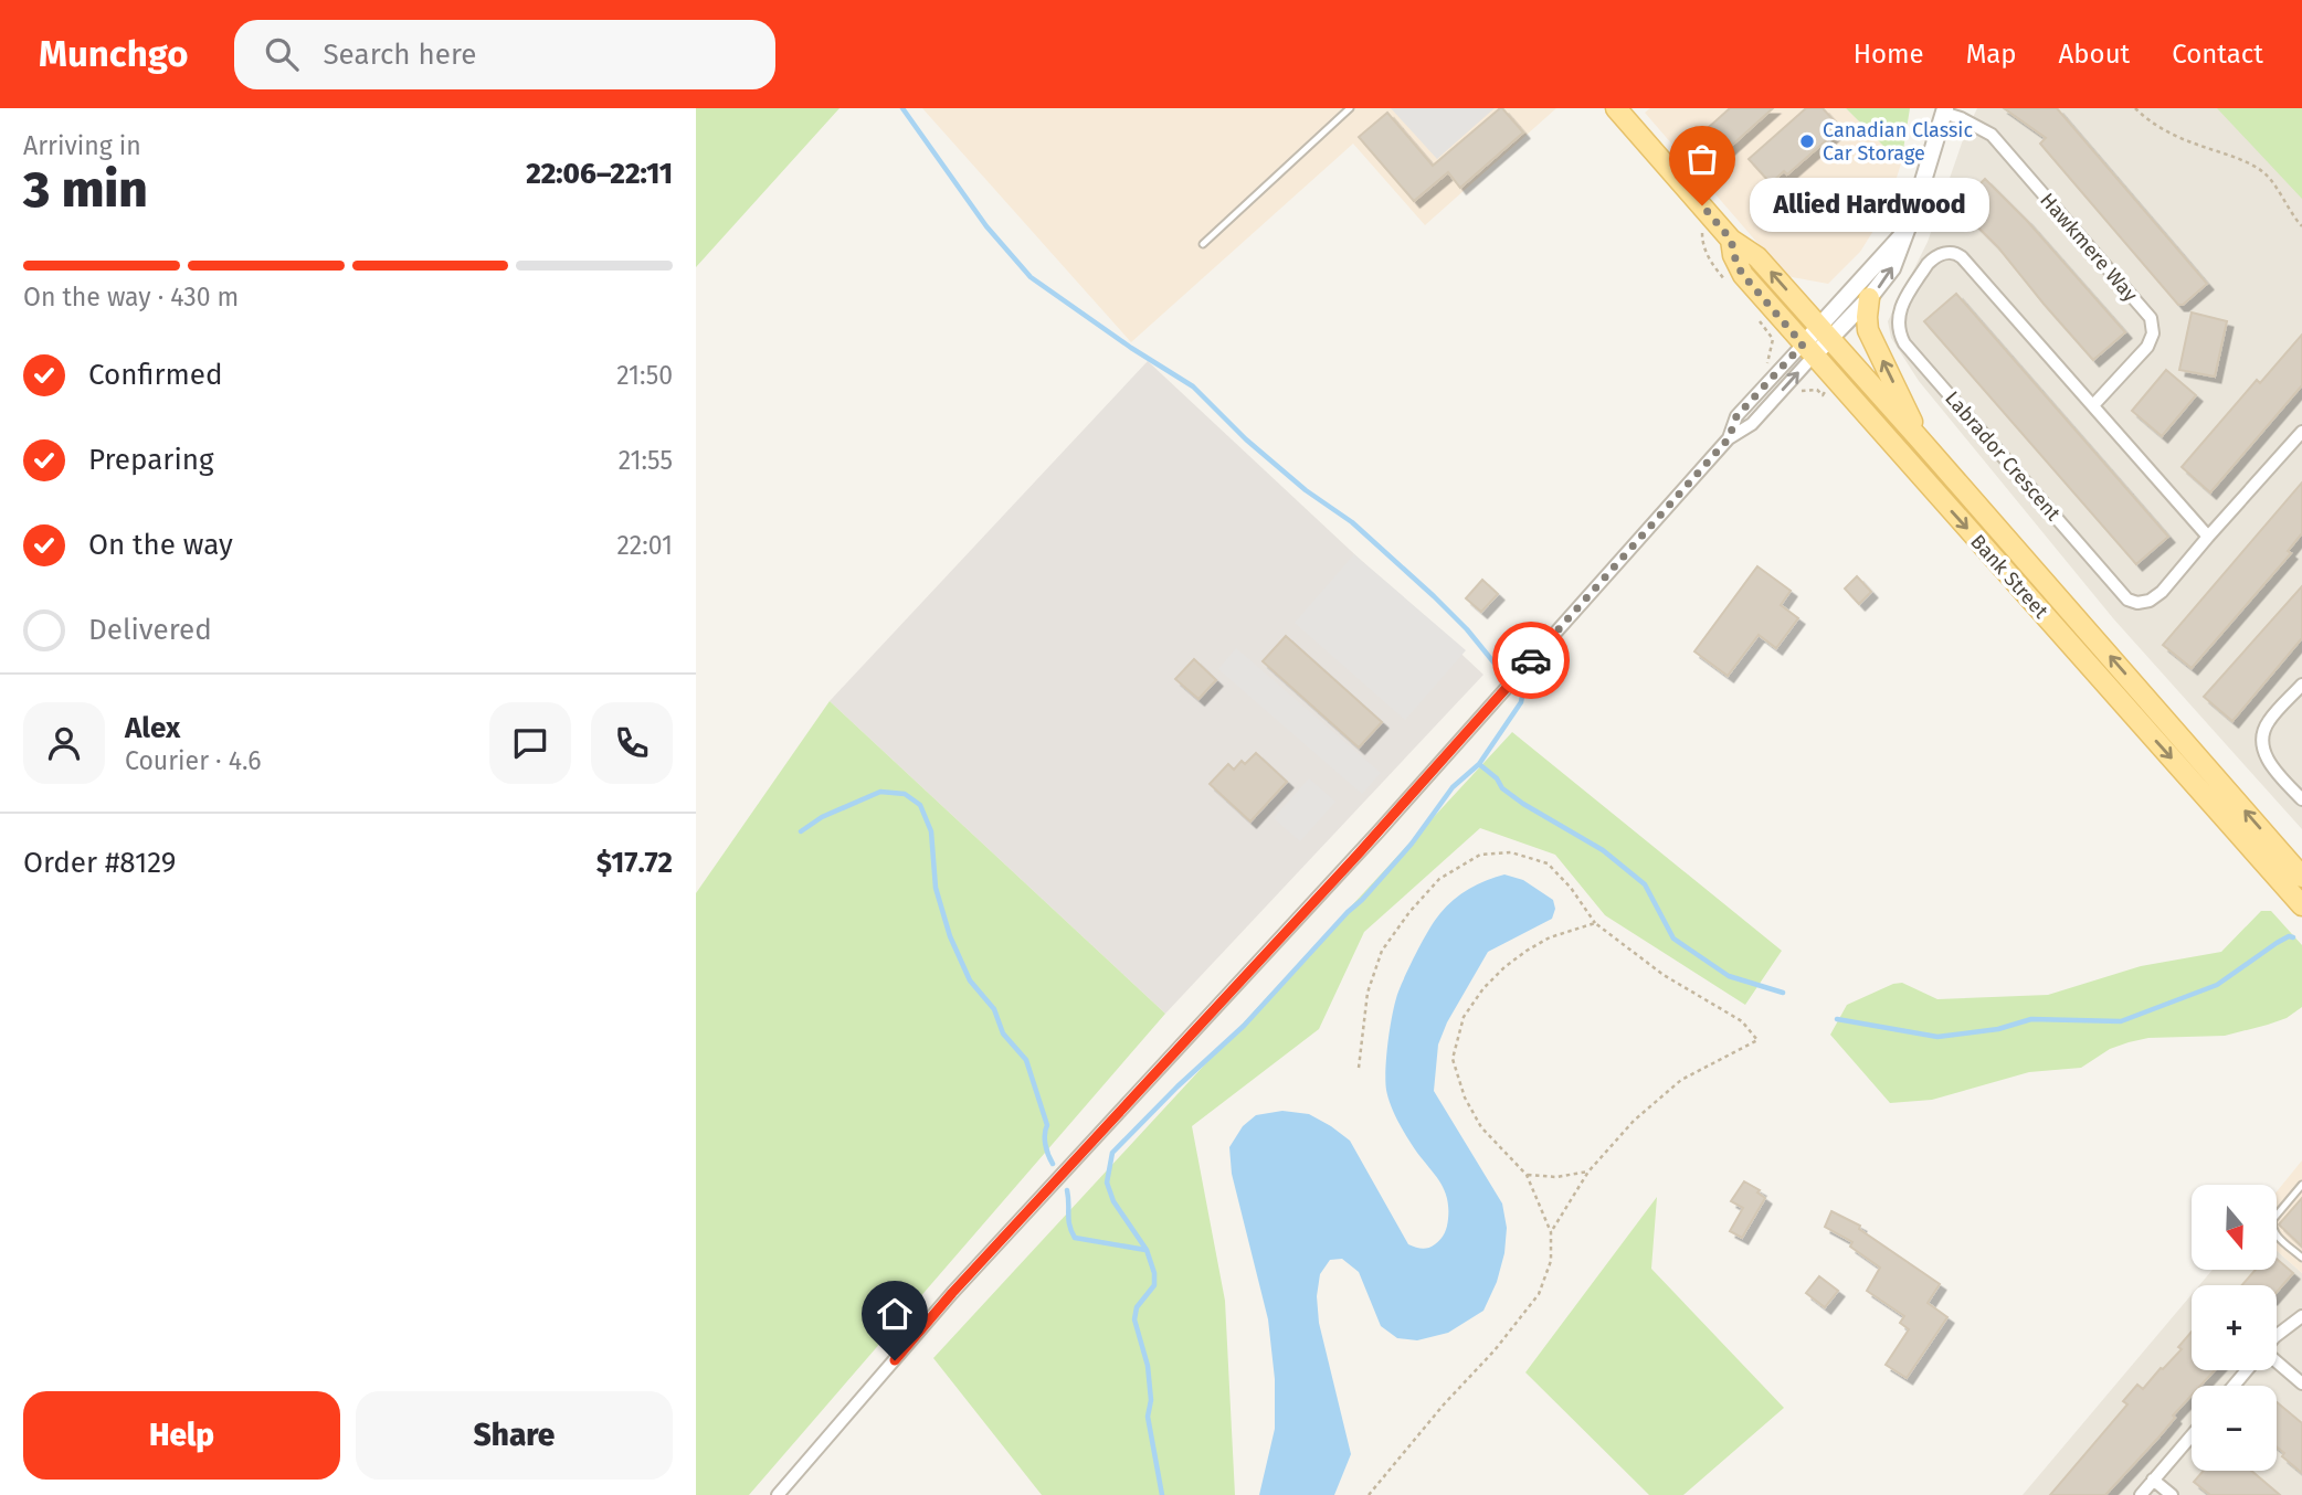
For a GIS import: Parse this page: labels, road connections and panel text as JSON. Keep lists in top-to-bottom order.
{
  "streets": {
    "main road": ["Bank Street"],
    "street": ["Hawkmere Way", "Labrador Crescent"]
  },
  "crossings": [
    ["Hawkmere Way", "Labrador Crescent"]
  ],
  "places": ["Canadian Classic Car Storage", "Allied Hardwood"],
  "north": "bottom",
  "page": {
    "header": "Munchgo",
    "search": "Search here",
    "nav": [
      "Home",
      "Map",
      "About",
      "Contact"
    ],
    "heading": ["3 min", "Arriving in", "22:06–22:11"],
    "panel": [
      "Alex",
      "Courier · 4.6",
      "Order #8129",
      "$17.72"
    ],
    "bubble": "Allied Hardwood",
    "bar": "On the way · 430 m",
    "list": [
      ["Confirmed", "21:50"],
      ["Preparing", "21:55"],
      ["On the way", "22:01"],
      "Delivered"
    ],
    "map_buttons": ["+", "−"],
    "buttons": ["Help", "Share"]
  }
}
